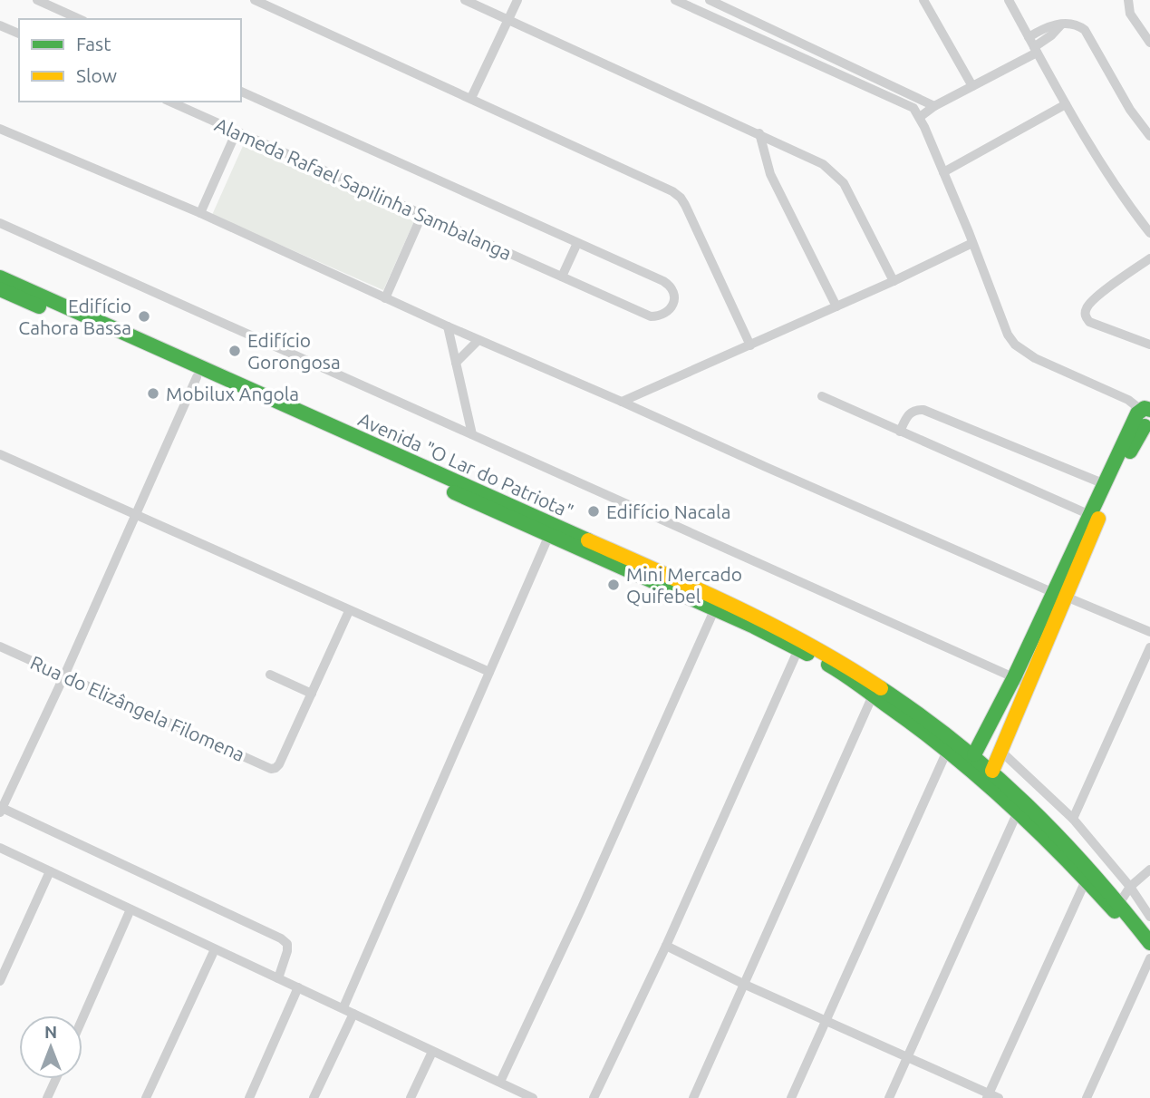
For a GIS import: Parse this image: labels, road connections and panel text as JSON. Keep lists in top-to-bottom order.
{
  "streets": {
    "main road": ["Avenida \"O Lar do Patriota\""],
    "street": ["Alameda Rafael Sapilinha Sambalanga", "Rua do Elizângela Filomena"]
  },
  "places": [
    "Edifício Cahora Bassa",
    "Edifício Gorongosa",
    "Mobilux Angola",
    "Edifício Nacala",
    "Mini Mercado Quifebel"
  ],
  "legend": ["Fast", "Slow"],
  "north": "top"
}
